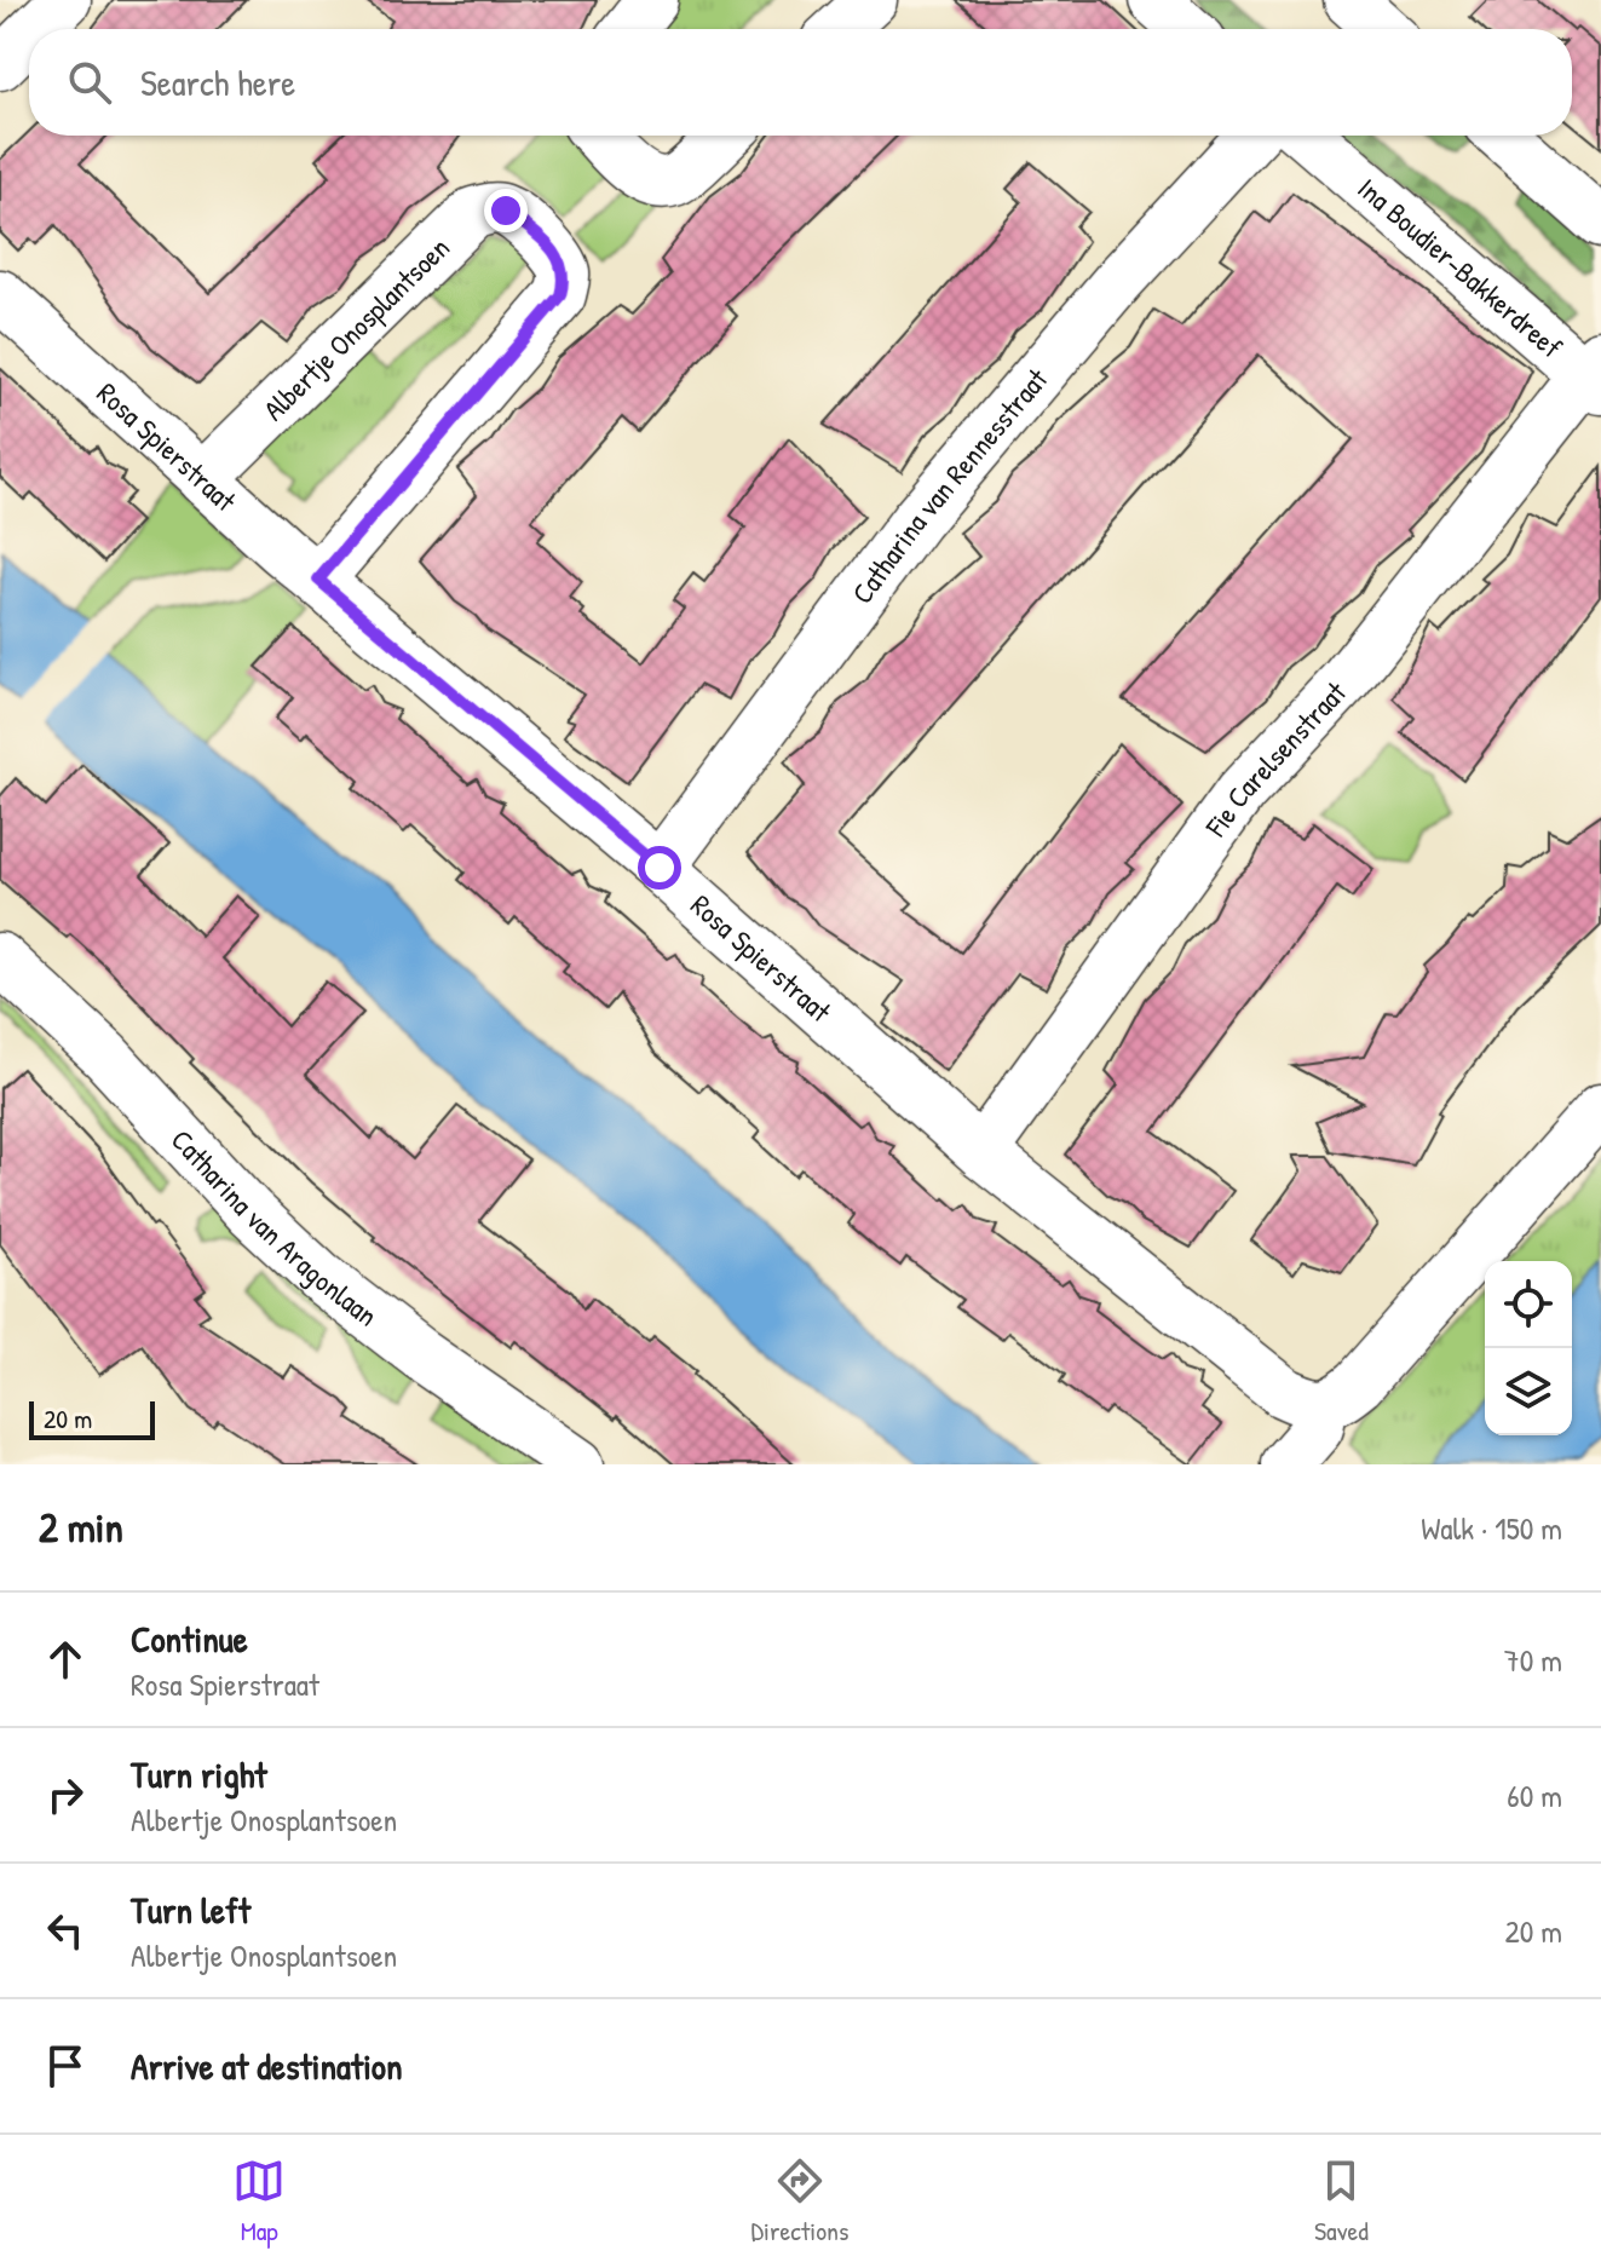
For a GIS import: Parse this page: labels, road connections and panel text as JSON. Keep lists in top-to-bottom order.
{
  "streets": {
    "street": [
      "Ina Boudier-Bakkerdreef",
      "Albertje Onosplantsoen",
      "Rosa Spierstraat",
      "Catharina van Rennesstraat",
      "Fie Carelsenstraat",
      "Catharina van Aragonlaan"
    ]
  },
  "crossings": [
    ["Ina Boudier-Bakkerdreef", "Fie Carelsenstraat"],
    ["Albertje Onosplantsoen", "Rosa Spierstraat"],
    ["Rosa Spierstraat", "Catharina van Rennesstraat"],
    ["Rosa Spierstraat", "Fie Carelsenstraat"]
  ],
  "scale_bar": "20 m",
  "page": {
    "search": "Search here",
    "scale": "20 m",
    "heading": ["2 min", "Walk · 150 m"],
    "list": [
      ["Continue", "Rosa Spierstraat", "70 m"],
      ["Turn right", "Albertje Onosplantsoen", "60 m"],
      ["Turn left", "Albertje Onosplantsoen", "20 m"],
      "Arrive at destination"
    ],
    "nav": ["Map", "Directions", "Saved"]
  }
}
